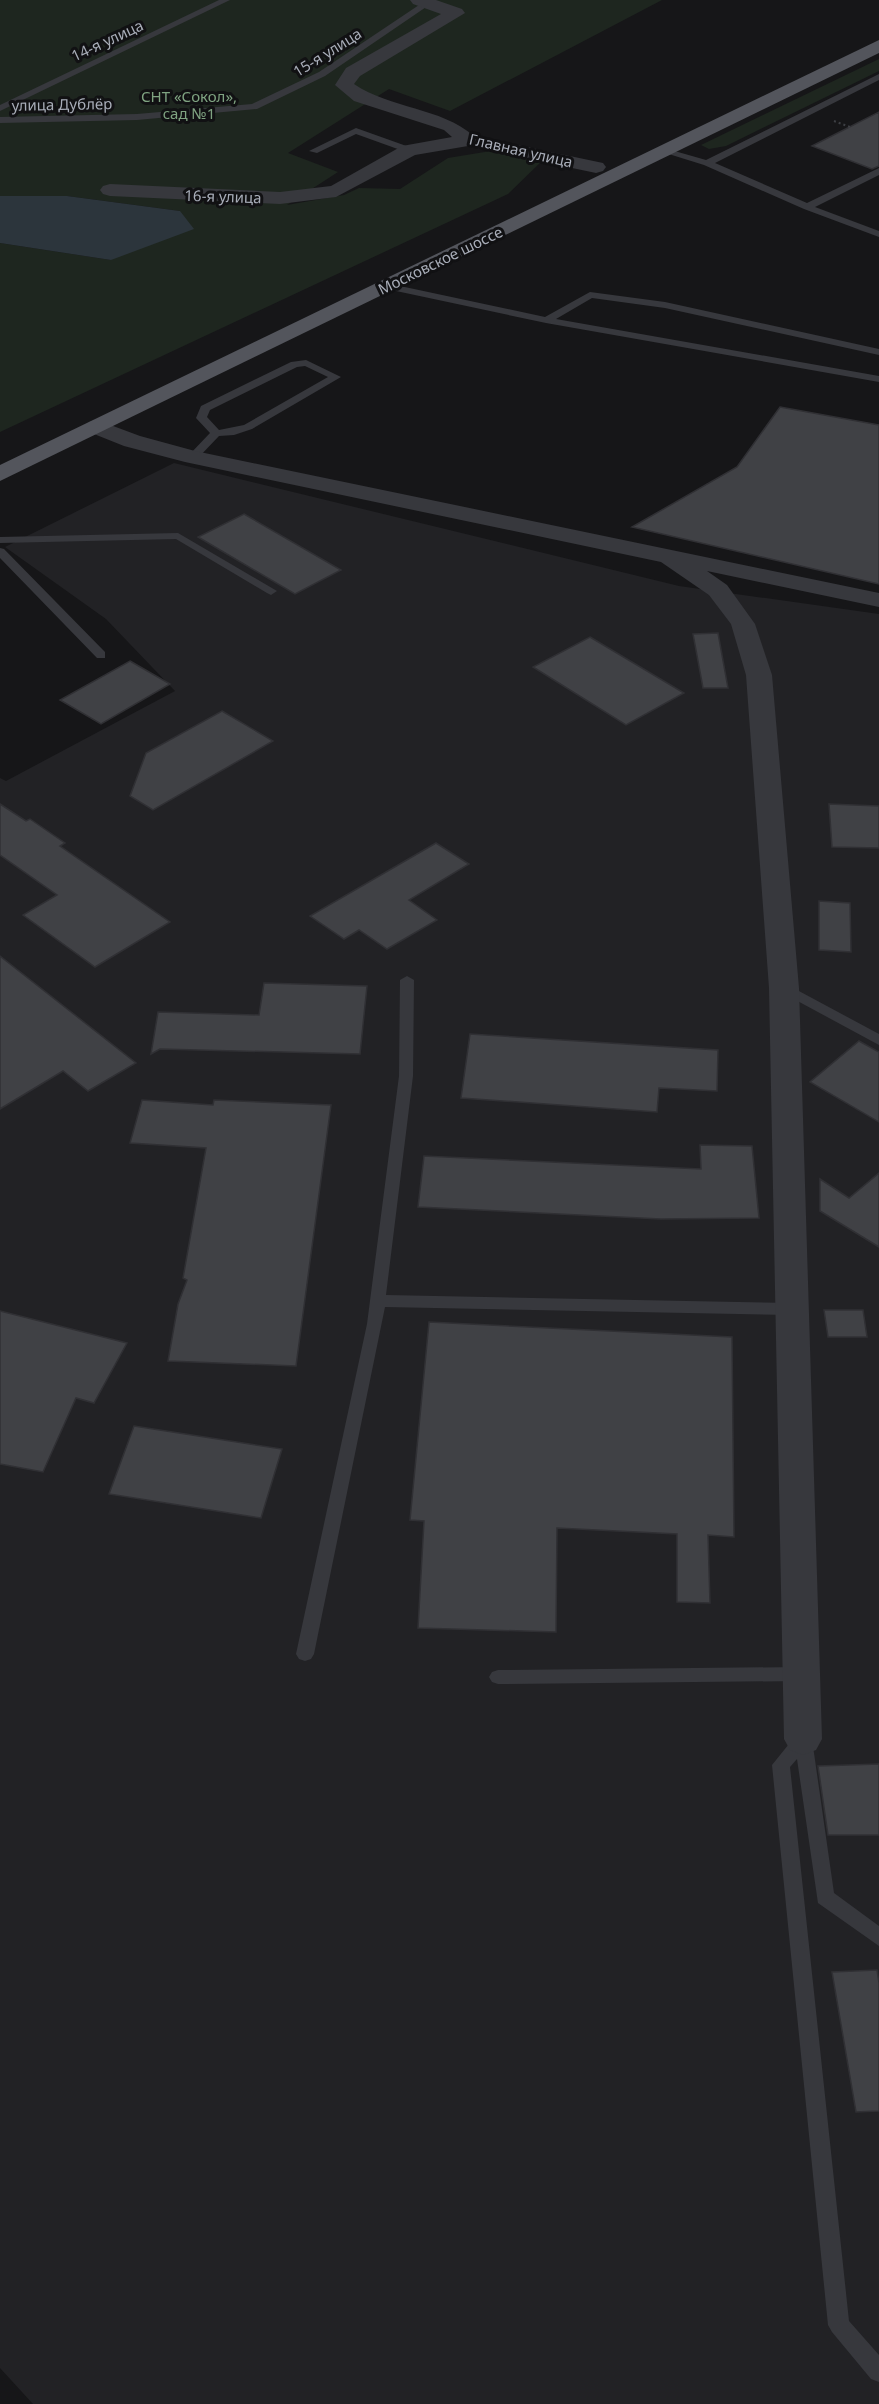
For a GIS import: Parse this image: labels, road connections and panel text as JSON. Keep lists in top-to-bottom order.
{
  "streets": {
    "main road": ["Московское шоссе"],
    "street": ["Главная улица", "16-я улица"],
    "lane": ["14-я улица", "15-я улица", "улица Дублёр"]
  },
  "crossings": [
    ["15-я улица", "улица Дублёр"],
    ["15-я улица", "Главная улица"],
    ["Главная улица", "Московское шоссе"]
  ],
  "parks": ["СНТ «Сокол», сад №1"]
}
